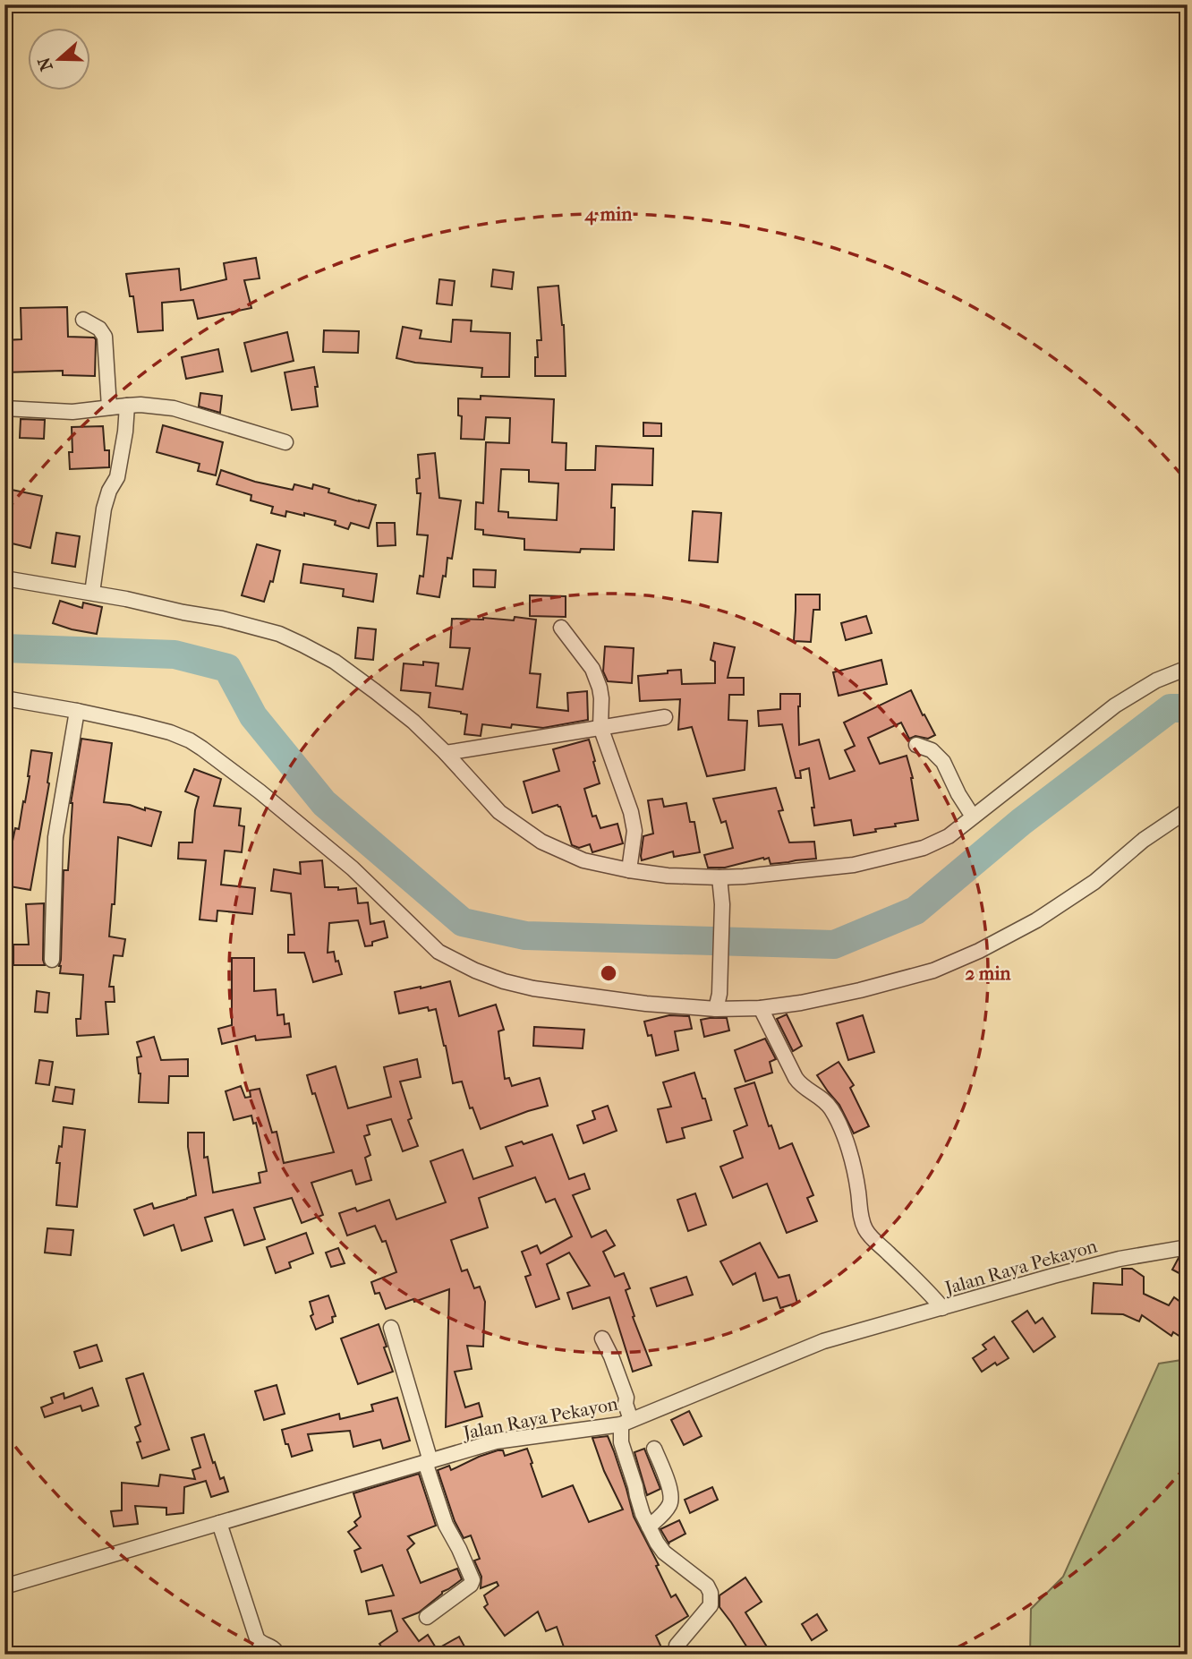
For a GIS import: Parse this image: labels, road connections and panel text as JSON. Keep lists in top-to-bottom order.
{
  "streets": {
    "street": ["Jalan Raya Pekayon"]
  },
  "north": "left",
  "rings": ["4 min", "2 min"]
}
